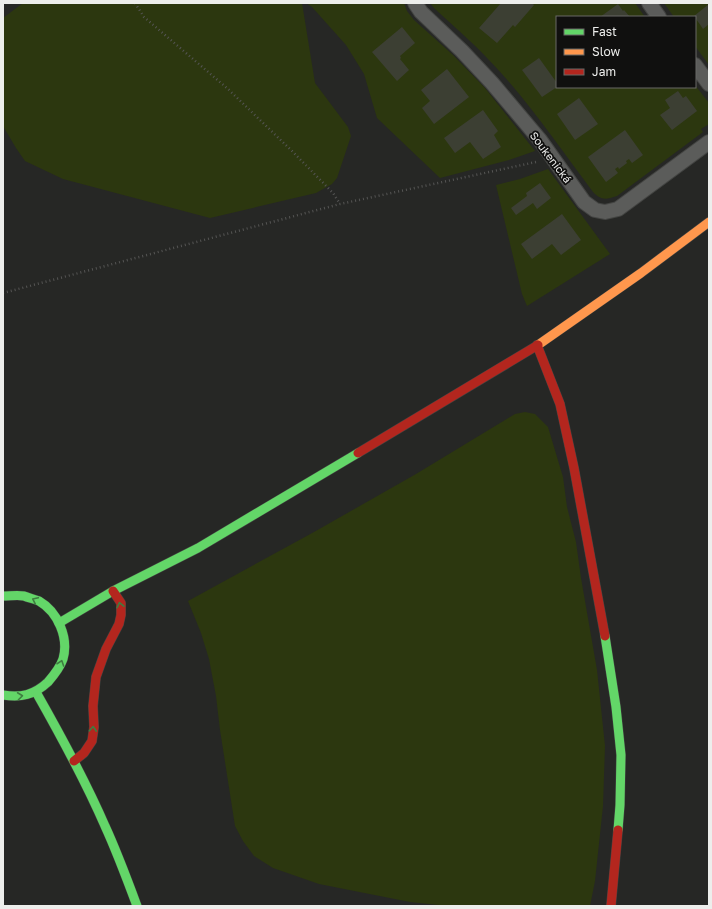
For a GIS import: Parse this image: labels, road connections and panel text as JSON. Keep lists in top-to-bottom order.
{
  "streets": {
    "street": ["Soukenická"]
  },
  "legend": ["Fast", "Slow", "Jam"]
}
